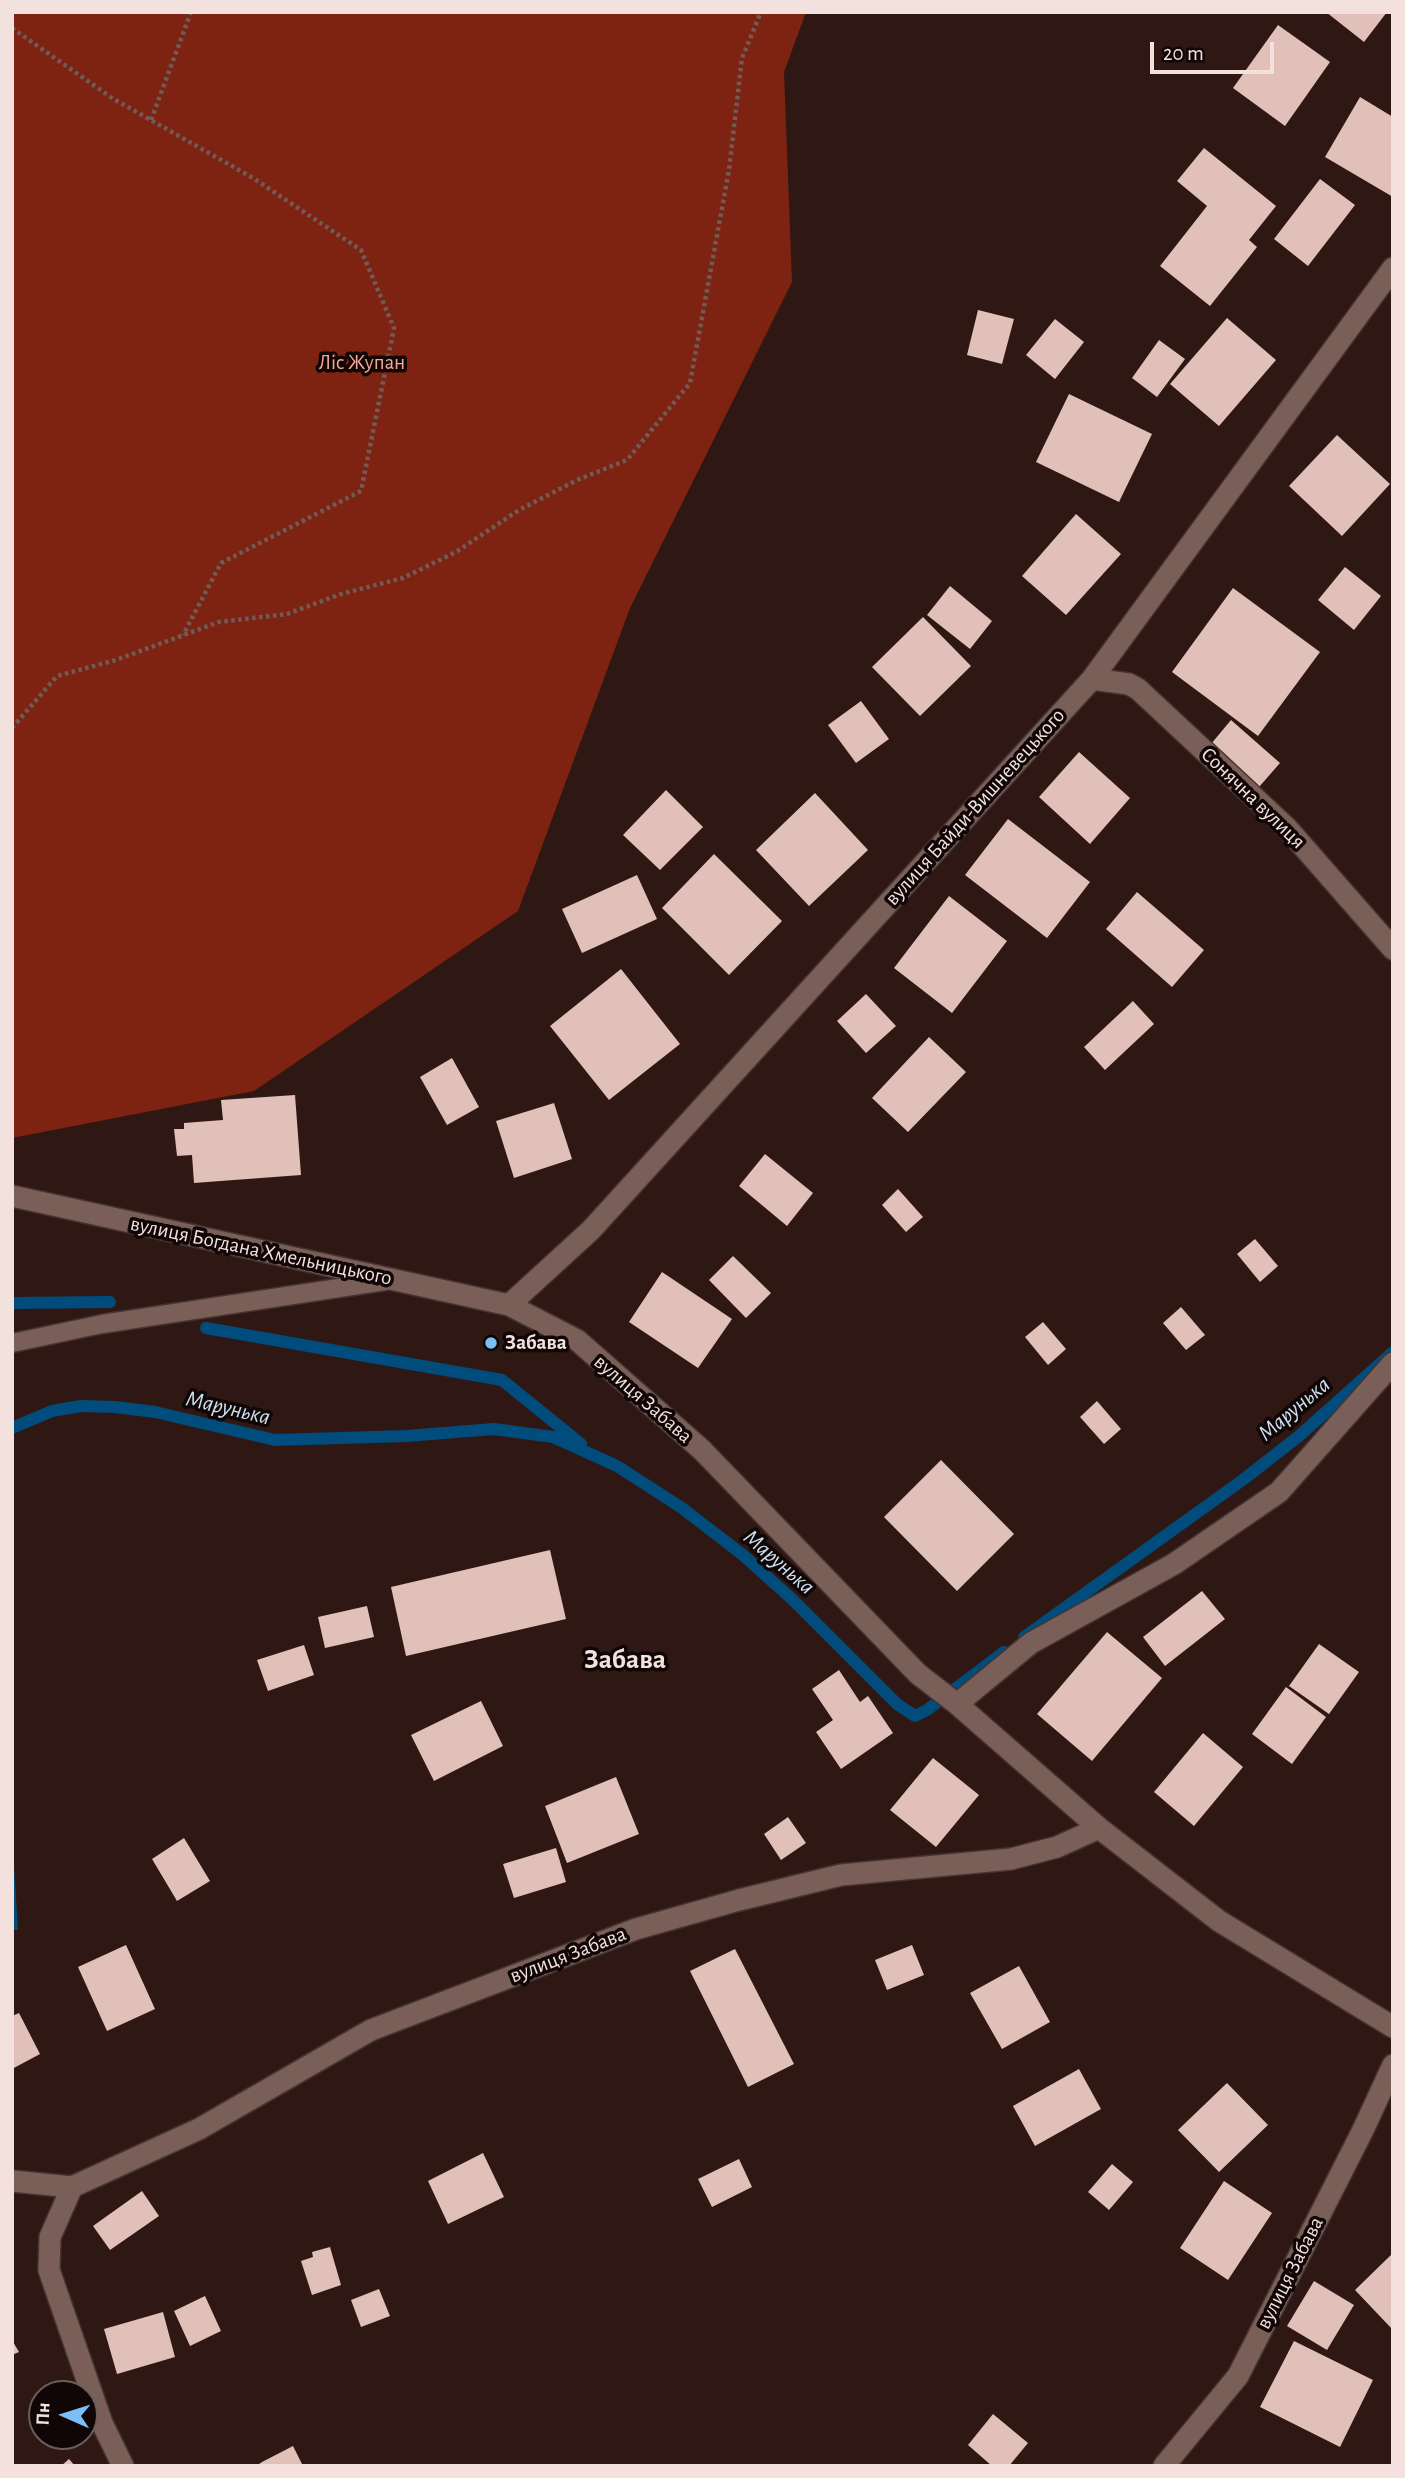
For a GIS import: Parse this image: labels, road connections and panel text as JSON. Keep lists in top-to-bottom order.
{
  "streets": {
    "street": [
      "Сонячна вулиця",
      "вулиця Байди-Вишневецького",
      "вулиця Богдана Хмельницького",
      "вулиця Забава"
    ]
  },
  "crossings": [
    ["Сонячна вулиця", "вулиця Байди-Вишневецького"],
    ["вулиця Байди-Вишневецького", "вулиця Богдана Хмельницького"],
    ["вулиця Байди-Вишневецького", "вулиця Забава"],
    ["вулиця Богдана Хмельницького", "вулиця Забава"]
  ],
  "districts": ["Забава"],
  "water": ["Марунька"],
  "parks": ["Ліс Жупан"],
  "places": ["Забава"],
  "scale_bar": "20 m",
  "north": "left"
}
